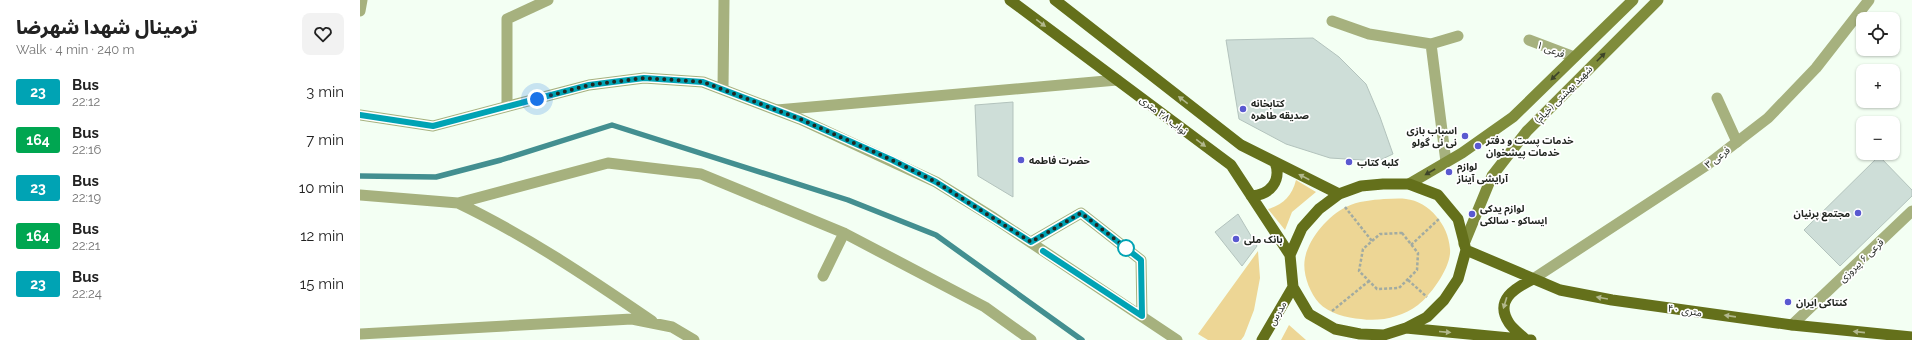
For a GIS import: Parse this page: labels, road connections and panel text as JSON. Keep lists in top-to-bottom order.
{
  "streets": {
    "main road": [
      "شهید بهشتی (خیام)",
      "نواب ۲۸ متری",
      "۴۰ متری",
      "مدرس"
    ],
    "street": ["فرعی ۱", "فرعی ۳", "فرعی ۶ پیروزی"]
  },
  "crossings": [
    ["فرعی ۱", "شهید بهشتی (خیام)"],
    ["شهید بهشتی (خیام)", "۴۰ متری"],
    ["فرعی ۳", "۴۰ متری"],
    ["فرعی ۶ پیروزی", "۴۰ متری"]
  ],
  "one_way": ["۴۰ متری"],
  "places": [
    "کتابخانه صدیقه طاهره",
    "اسباب بازی نی نی گولو",
    "خدمات پست و دفتر خدمات پیشخوان",
    "حضرت فاطمه",
    "کلبه کتاب",
    "لوازم آرایشی آیناز",
    "مجتمع پرنیان",
    "لوازم یدکی ایساکو - سالکی",
    "بانک ملی",
    "کنتاکی ایران"
  ],
  "lines": ["bus line 23"],
  "page": {
    "heading": ["ترمینال شهدا شهرضا", "Walk · 4 min · 240 m"],
    "map_buttons": ["+", "−"],
    "list": [
      {
        "mark": "23",
        "name": "Bus",
        "note": "22:12",
        "value": "3 min"
      },
      {
        "mark": "164",
        "name": "Bus",
        "note": "22:16",
        "value": "7 min"
      },
      {
        "mark": "23",
        "name": "Bus",
        "note": "22:19",
        "value": "10 min"
      },
      {
        "mark": "164",
        "name": "Bus",
        "note": "22:21",
        "value": "12 min"
      },
      {
        "mark": "23",
        "name": "Bus",
        "note": "22:24",
        "value": "15 min"
      }
    ]
  }
}
